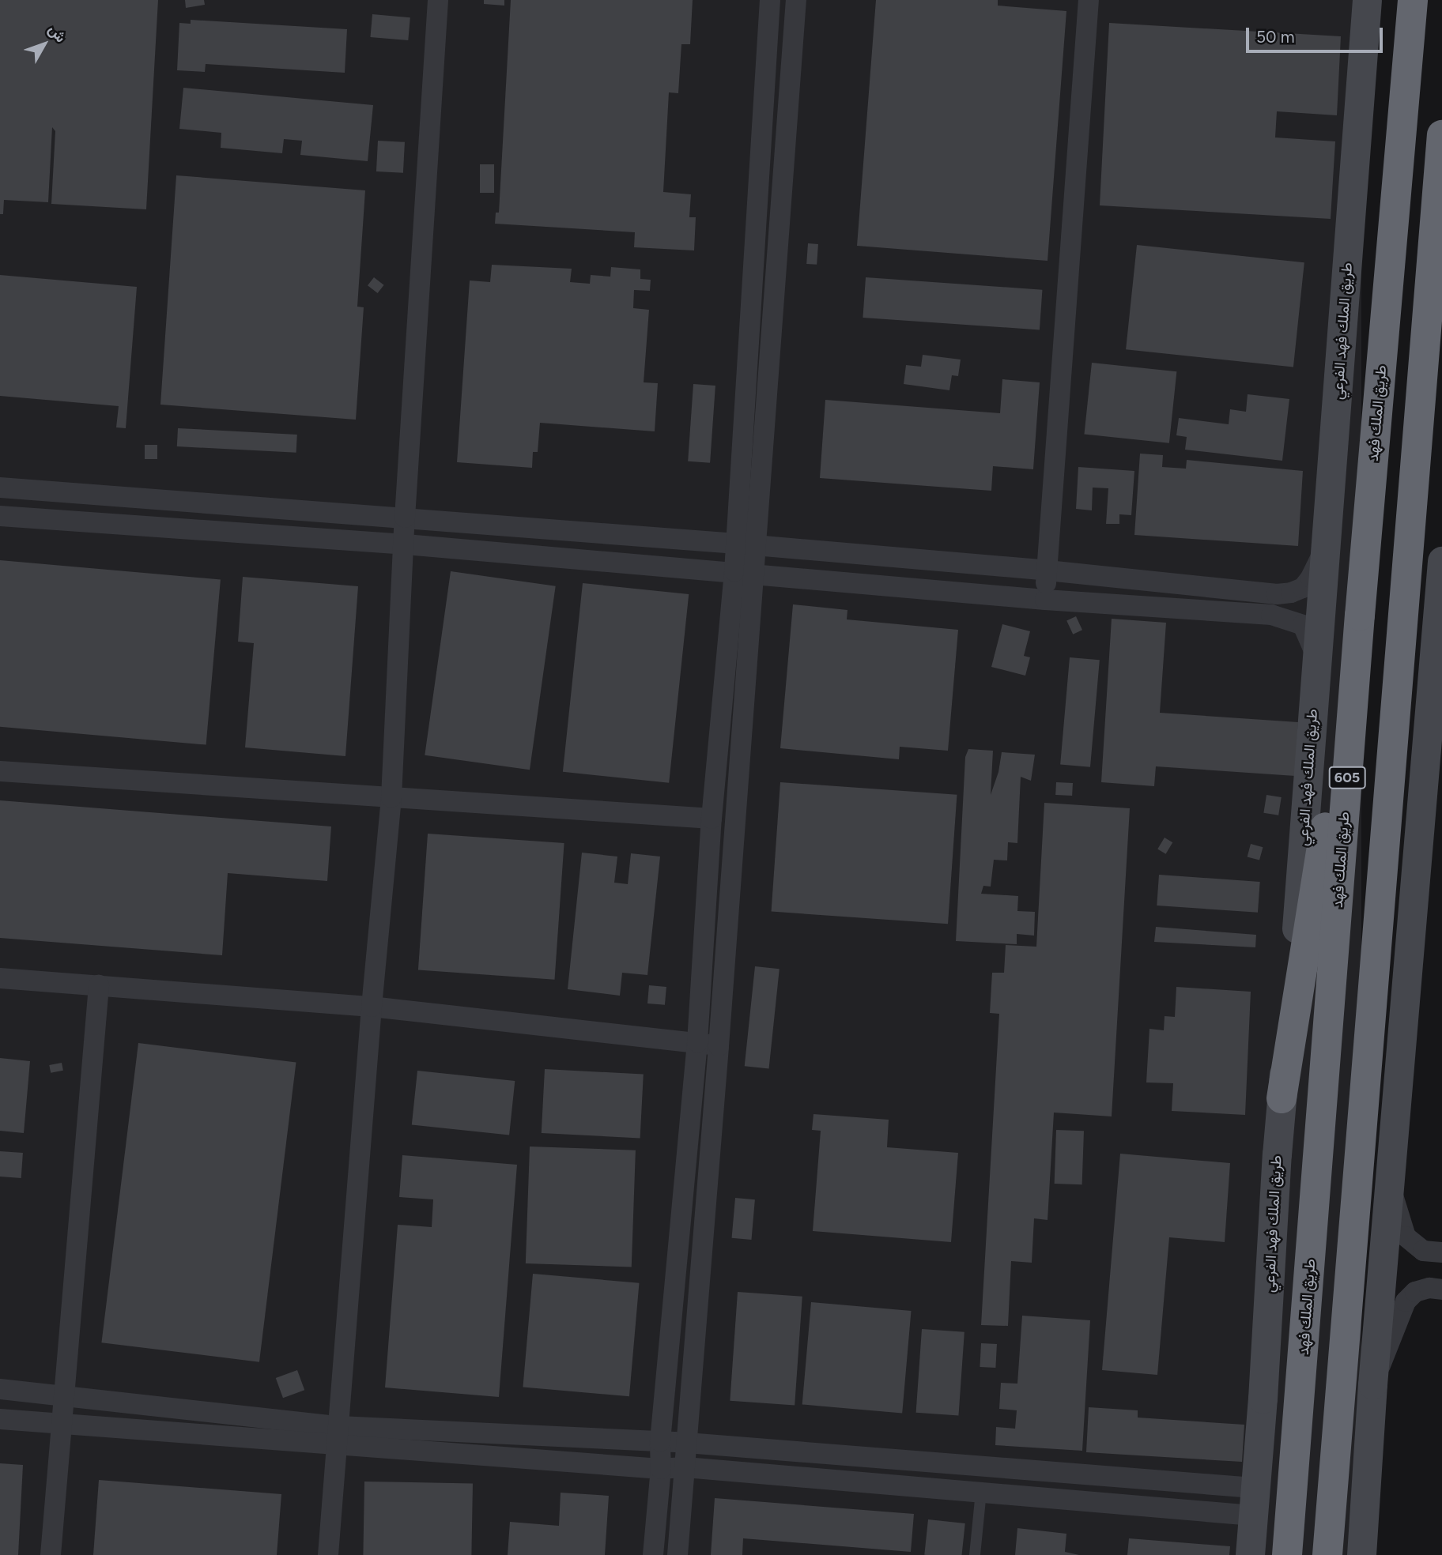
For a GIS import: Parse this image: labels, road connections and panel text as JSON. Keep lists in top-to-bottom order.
{
  "streets": {
    "highway": ["طريق الملك فهد", "605"],
    "main road": ["طريق الملك فهد الفرعي"]
  },
  "scale_bar": "50 m",
  "north": "top right"
}
